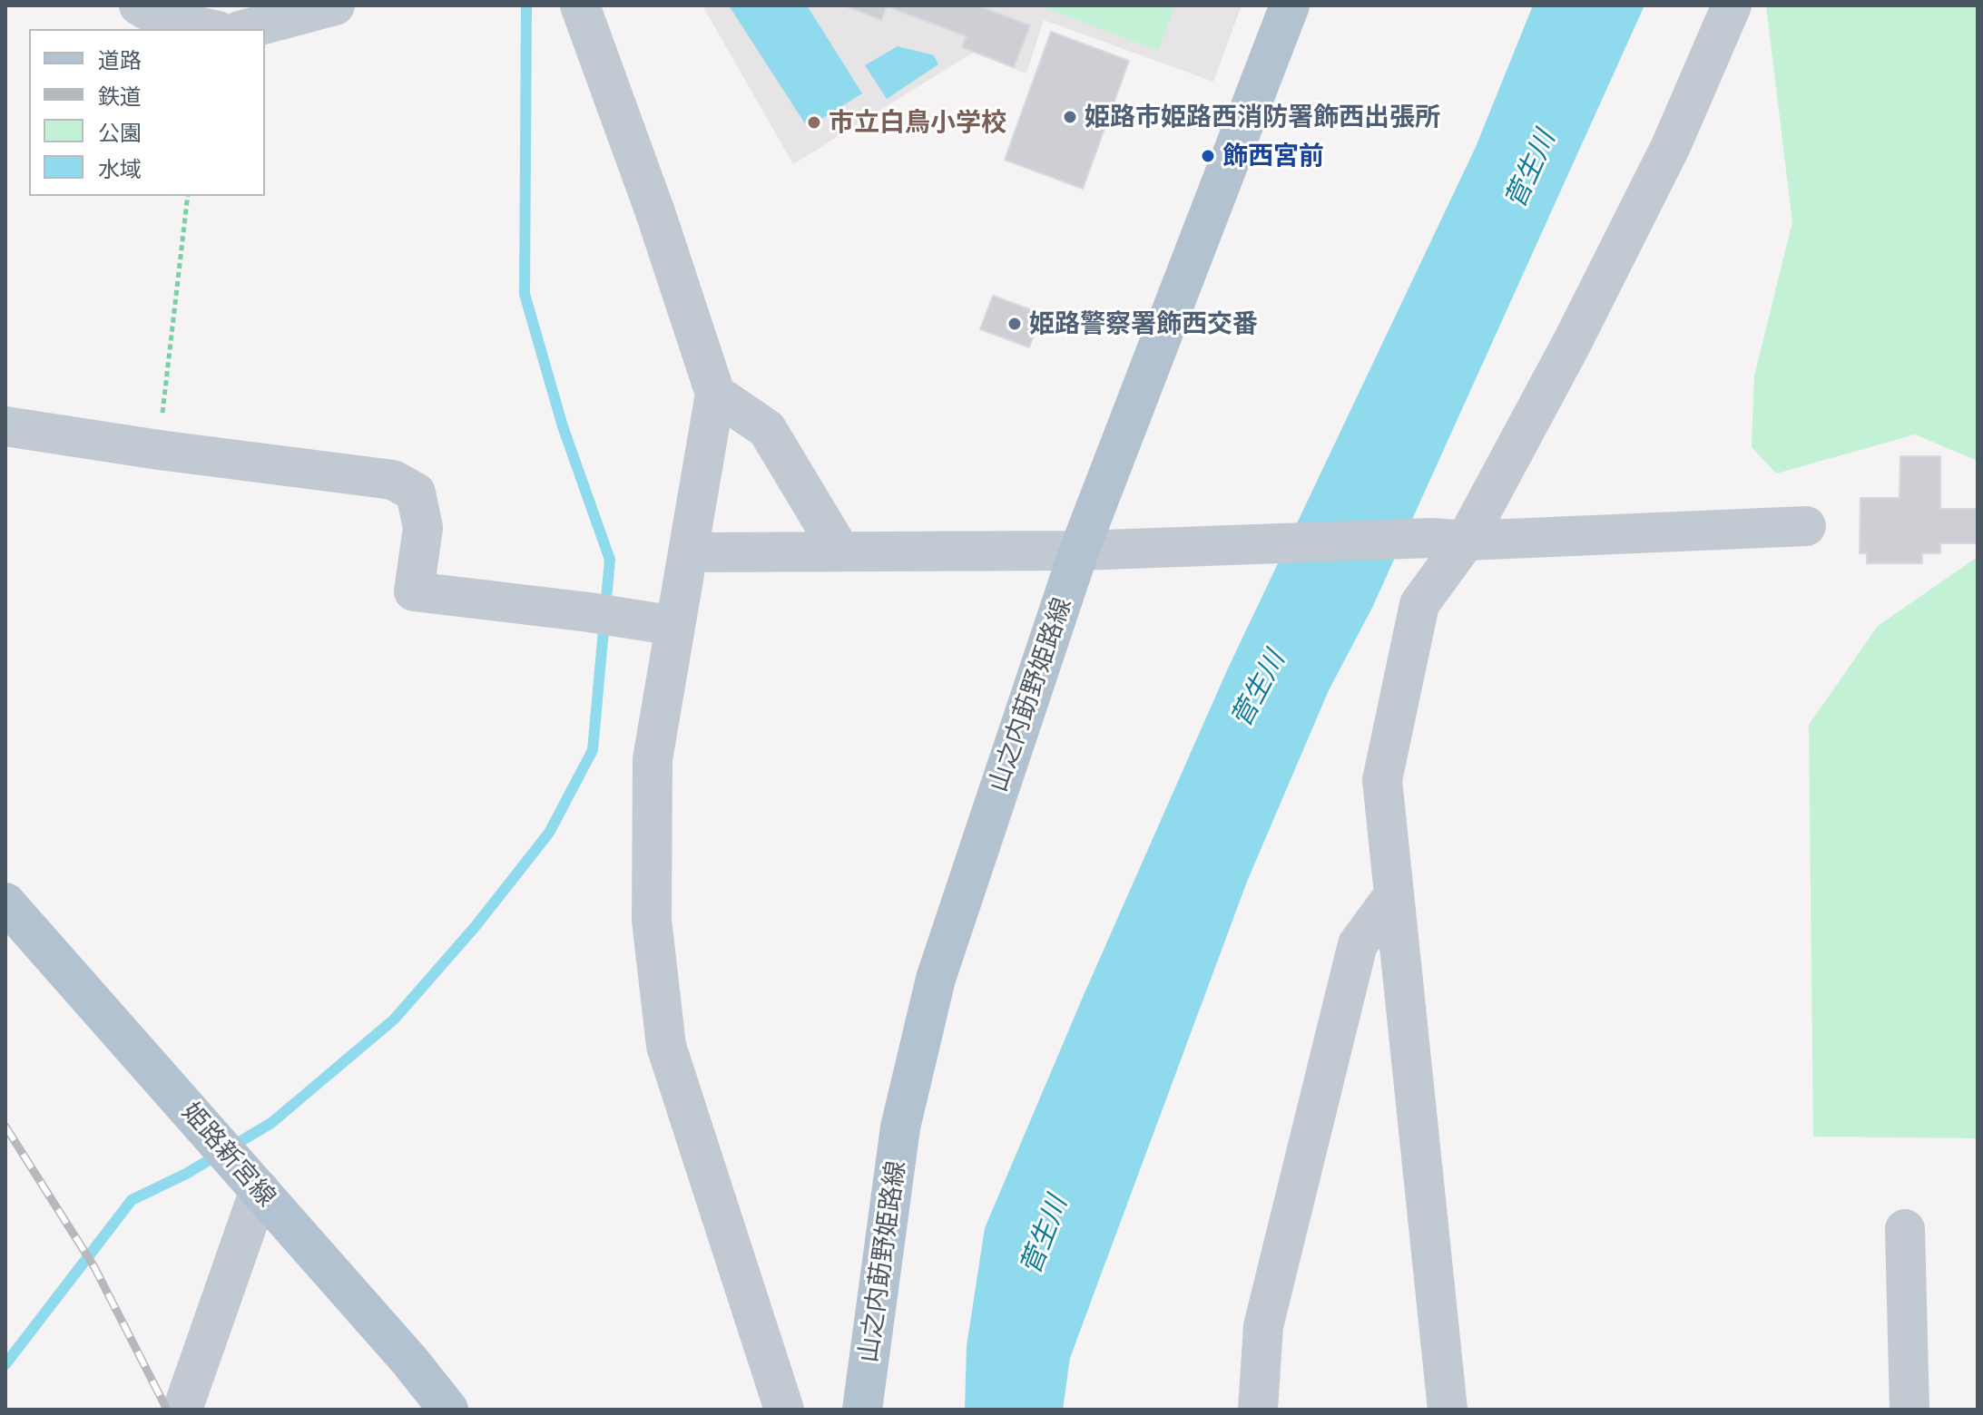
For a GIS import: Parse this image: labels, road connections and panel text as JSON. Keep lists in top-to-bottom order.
{
  "streets": {
    "main road": ["山之内莇野姫路線", "姫路新宮線"]
  },
  "water": ["菅生川"],
  "places": [
    "姫路市姫路西消防署飾西出張所",
    "市立白鳥小学校",
    "飾西宮前",
    "姫路警察署飾西交番"
  ],
  "legend": [
    "道路",
    "鉄道",
    "公園",
    "水域"
  ]
}
